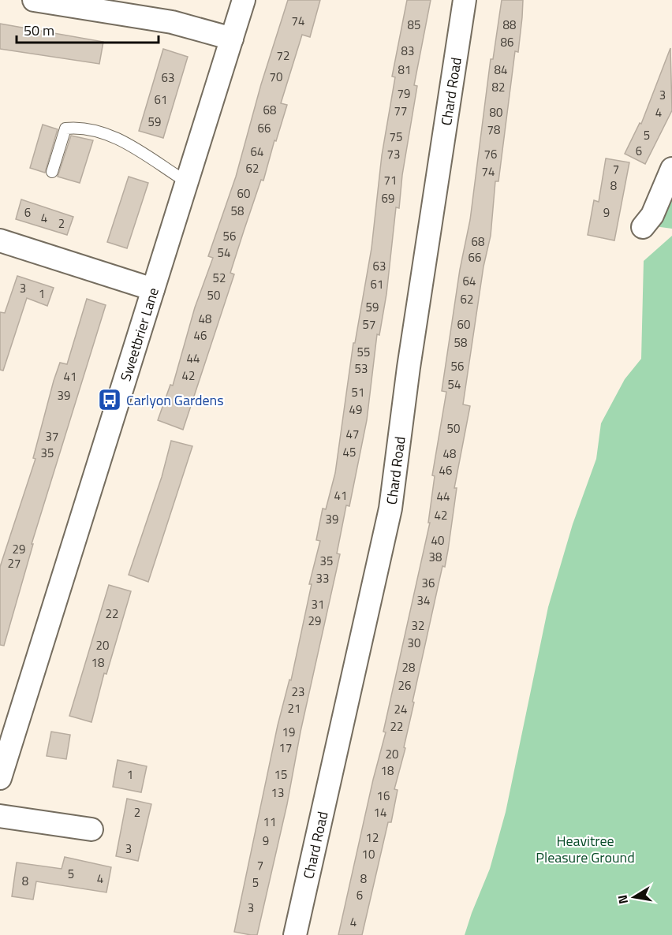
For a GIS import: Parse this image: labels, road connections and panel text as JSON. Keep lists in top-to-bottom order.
{
  "streets": {
    "street": ["Chard Road", "Sweetbrier Lane"]
  },
  "parks": ["Heavitree Pleasure Ground"],
  "places": {
    "bus stop": ["Carlyon Gardens"]
  },
  "house_numbers": [
    "74",
    "85",
    "88",
    "86",
    "83",
    "72",
    "81",
    "84",
    "70",
    "63",
    "82",
    "79",
    "3",
    "61",
    "68",
    "77",
    "80",
    "4",
    "59",
    "66",
    "78",
    "5",
    "75",
    "6",
    "64",
    "73",
    "76",
    "62",
    "7",
    "74",
    "71",
    "8",
    "60",
    "69",
    "58",
    "6",
    "9",
    "4",
    "2",
    "56",
    "68",
    "54",
    "66",
    "63",
    "52",
    "64",
    "61",
    "3",
    "1",
    "50",
    "62",
    "59",
    "48",
    "57",
    "60",
    "46",
    "58",
    "55",
    "44",
    "56",
    "53",
    "42",
    "41",
    "54",
    "51",
    "39",
    "49",
    "50",
    "47",
    "37",
    "45",
    "35",
    "48",
    "46",
    "41",
    "44",
    "42",
    "39",
    "40",
    "29",
    "38",
    "35",
    "27",
    "33",
    "36",
    "34",
    "31",
    "22",
    "29",
    "32",
    "30",
    "20",
    "18",
    "28",
    "26",
    "23",
    "21",
    "24",
    "22",
    "19",
    "17",
    "20",
    "18",
    "1",
    "15",
    "13",
    "16",
    "2",
    "14",
    "11",
    "12",
    "9",
    "3",
    "10",
    "7",
    "5",
    "4",
    "8",
    "8",
    "5",
    "6",
    "3",
    "4"
  ],
  "scale_bar": "50 m",
  "north": "left"
}
